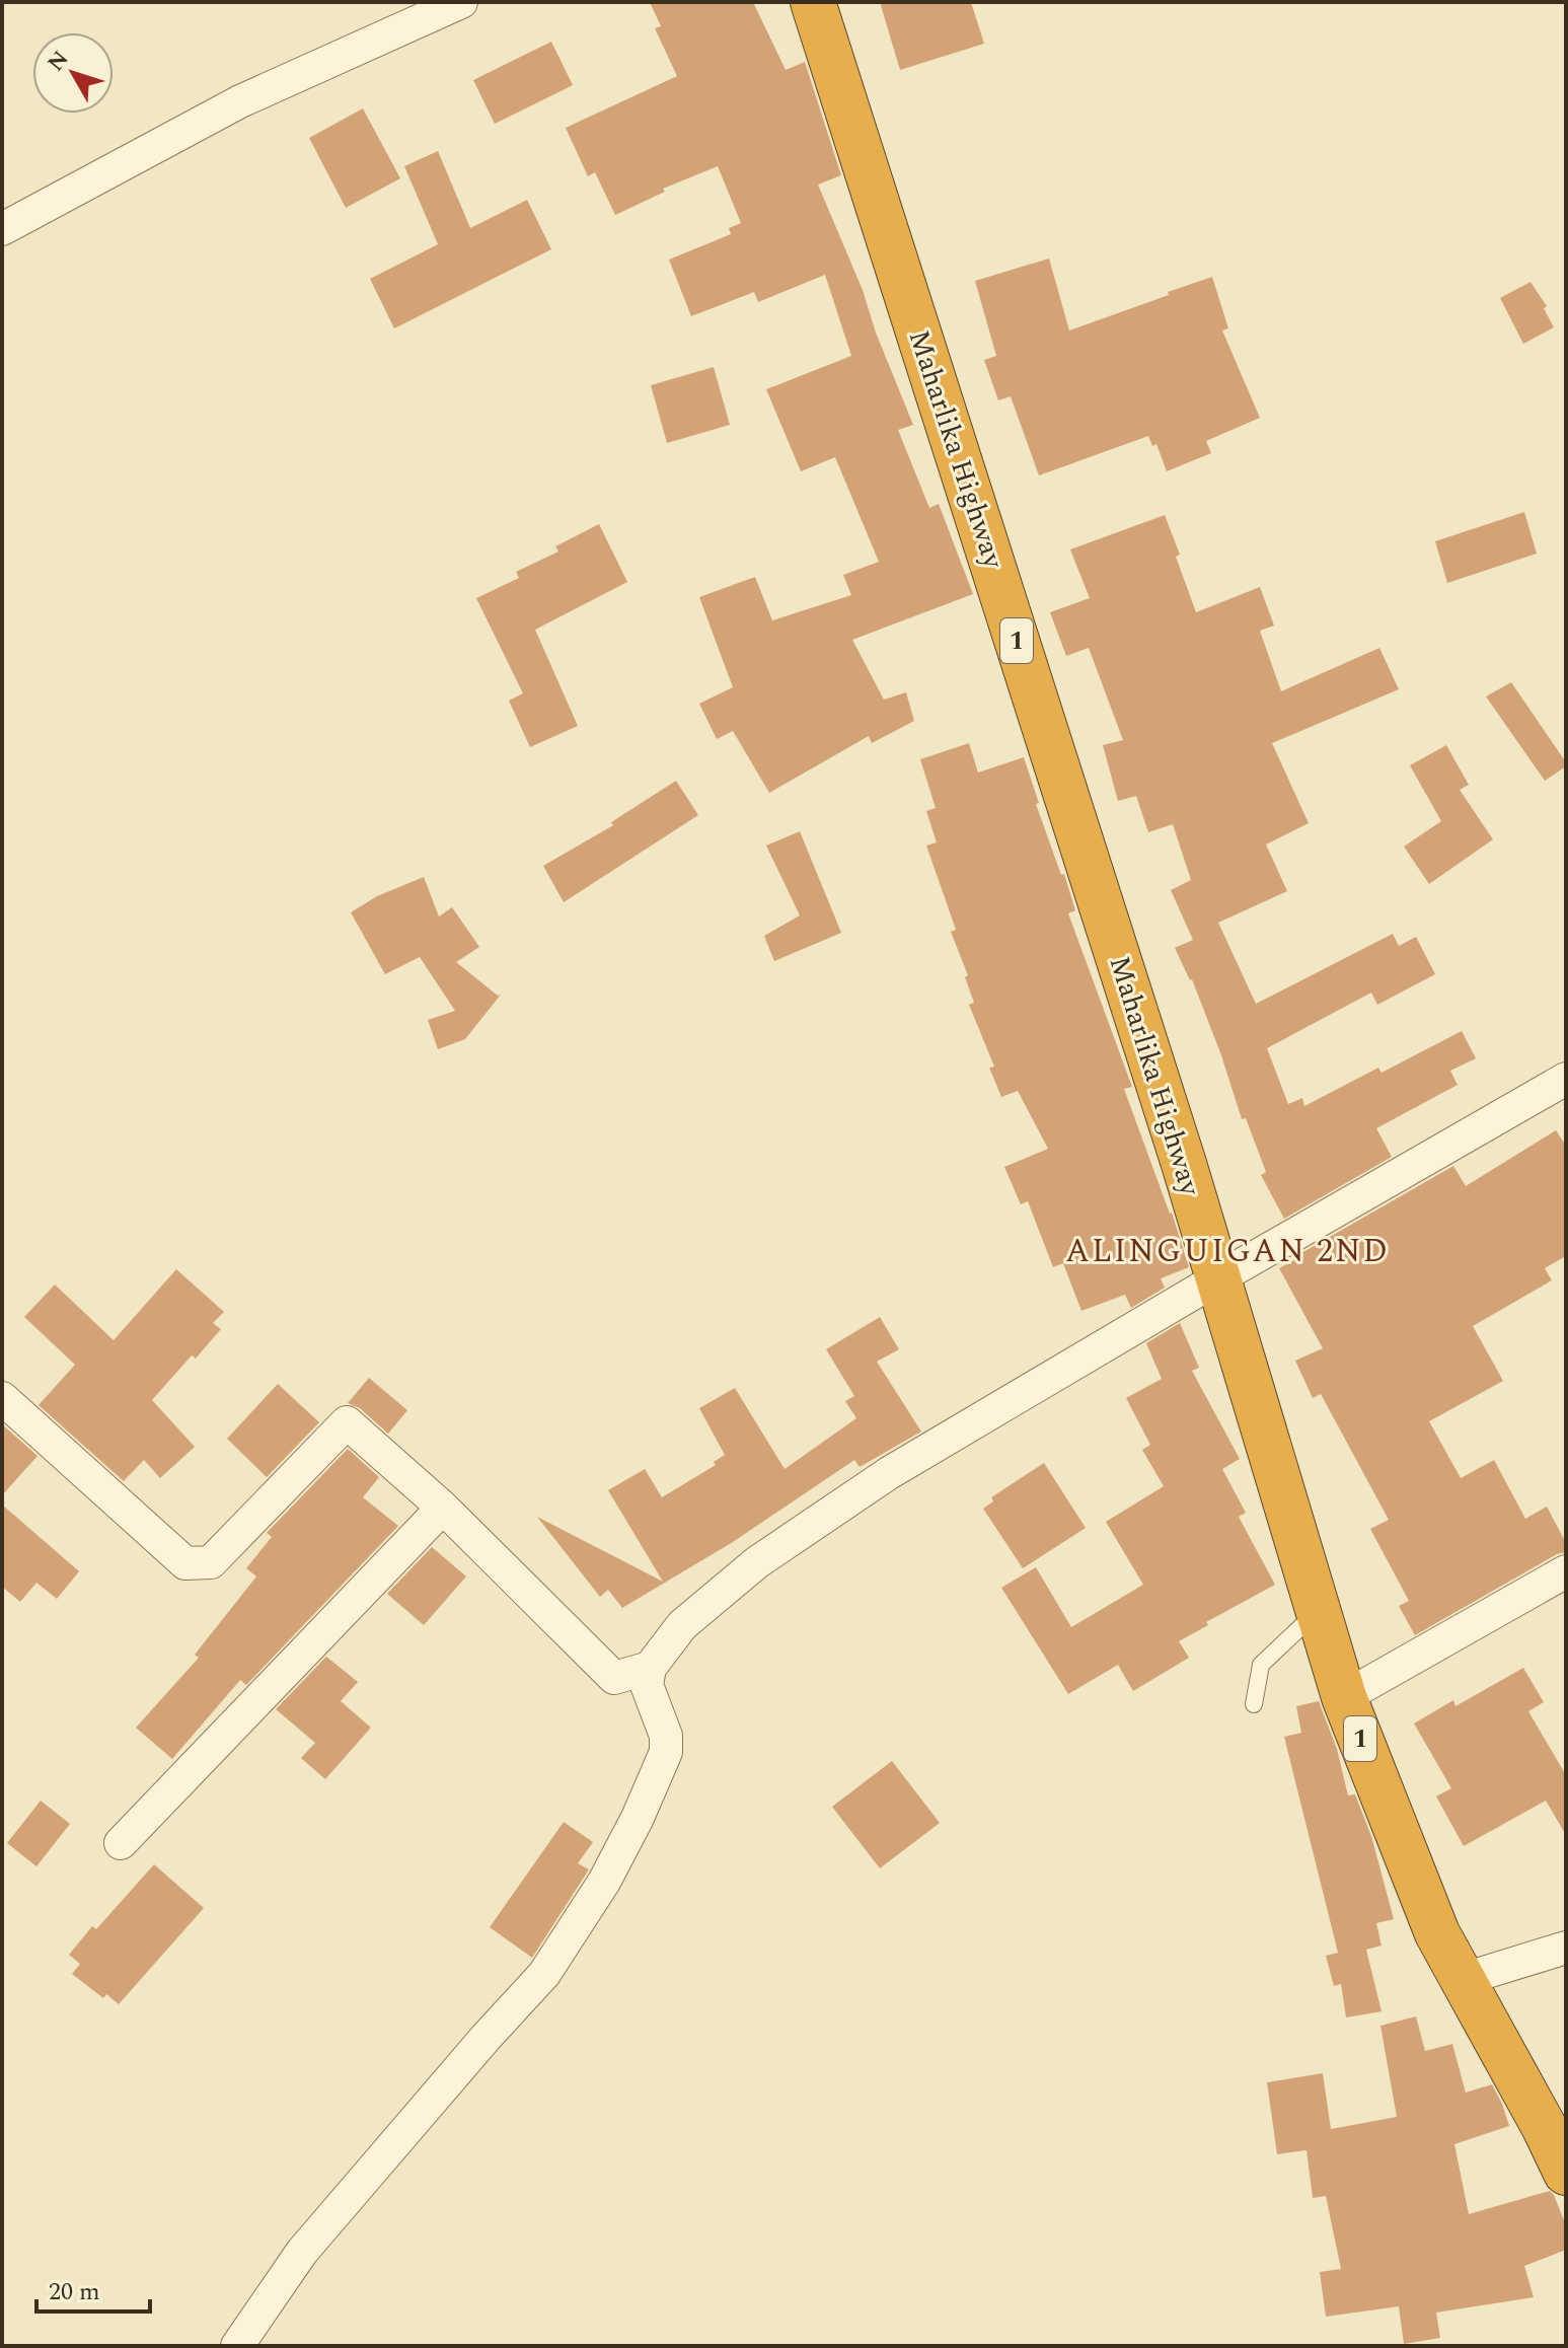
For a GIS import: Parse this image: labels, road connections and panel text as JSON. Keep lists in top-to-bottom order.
{
  "streets": {
    "highway": ["Maharlika Highway", "1"]
  },
  "districts": ["ALINGUIGAN 2ND"],
  "scale_bar": "20 m",
  "north": "top left"
}
